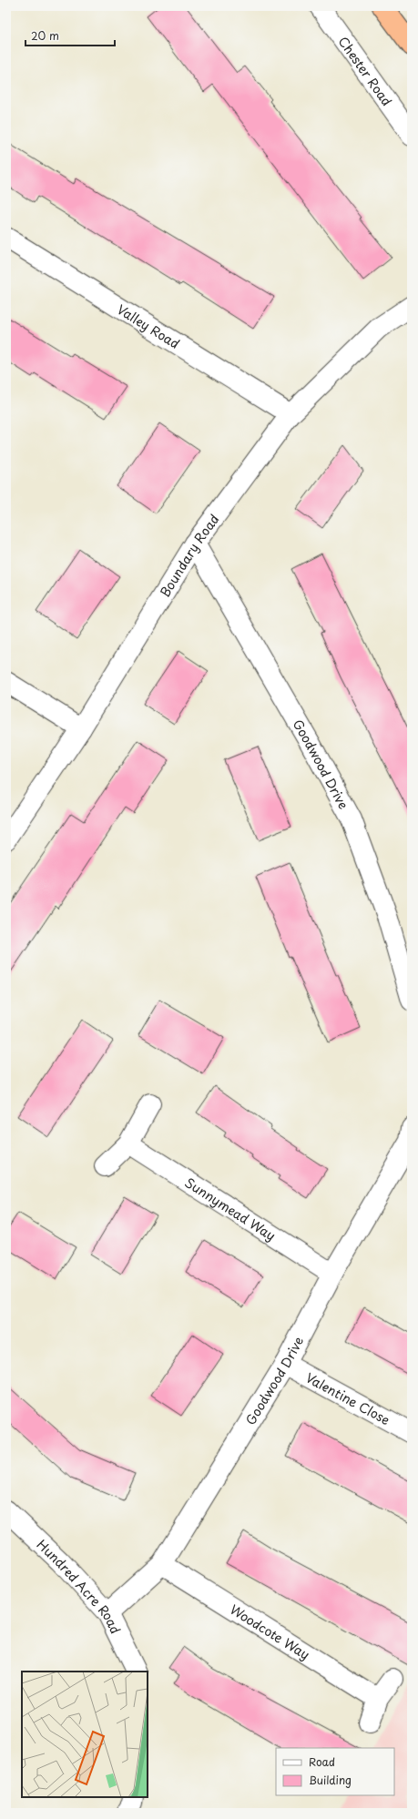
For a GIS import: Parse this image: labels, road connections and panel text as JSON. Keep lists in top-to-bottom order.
{
  "streets": {
    "street": [
      "Chester Road",
      "Valley Road",
      "Boundary Road",
      "Goodwood Drive",
      "Sunnymead Way",
      "Valentine Close",
      "Hundred Acre Road",
      "Woodcote Way"
    ]
  },
  "crossings": [
    ["Valley Road", "Boundary Road"],
    ["Boundary Road", "Goodwood Drive"],
    ["Goodwood Drive", "Sunnymead Way"],
    ["Goodwood Drive", "Valentine Close"],
    ["Goodwood Drive", "Hundred Acre Road"],
    ["Goodwood Drive", "Woodcote Way"]
  ],
  "legend": ["Road", "Building"],
  "scale_bar": "20 m"
}
